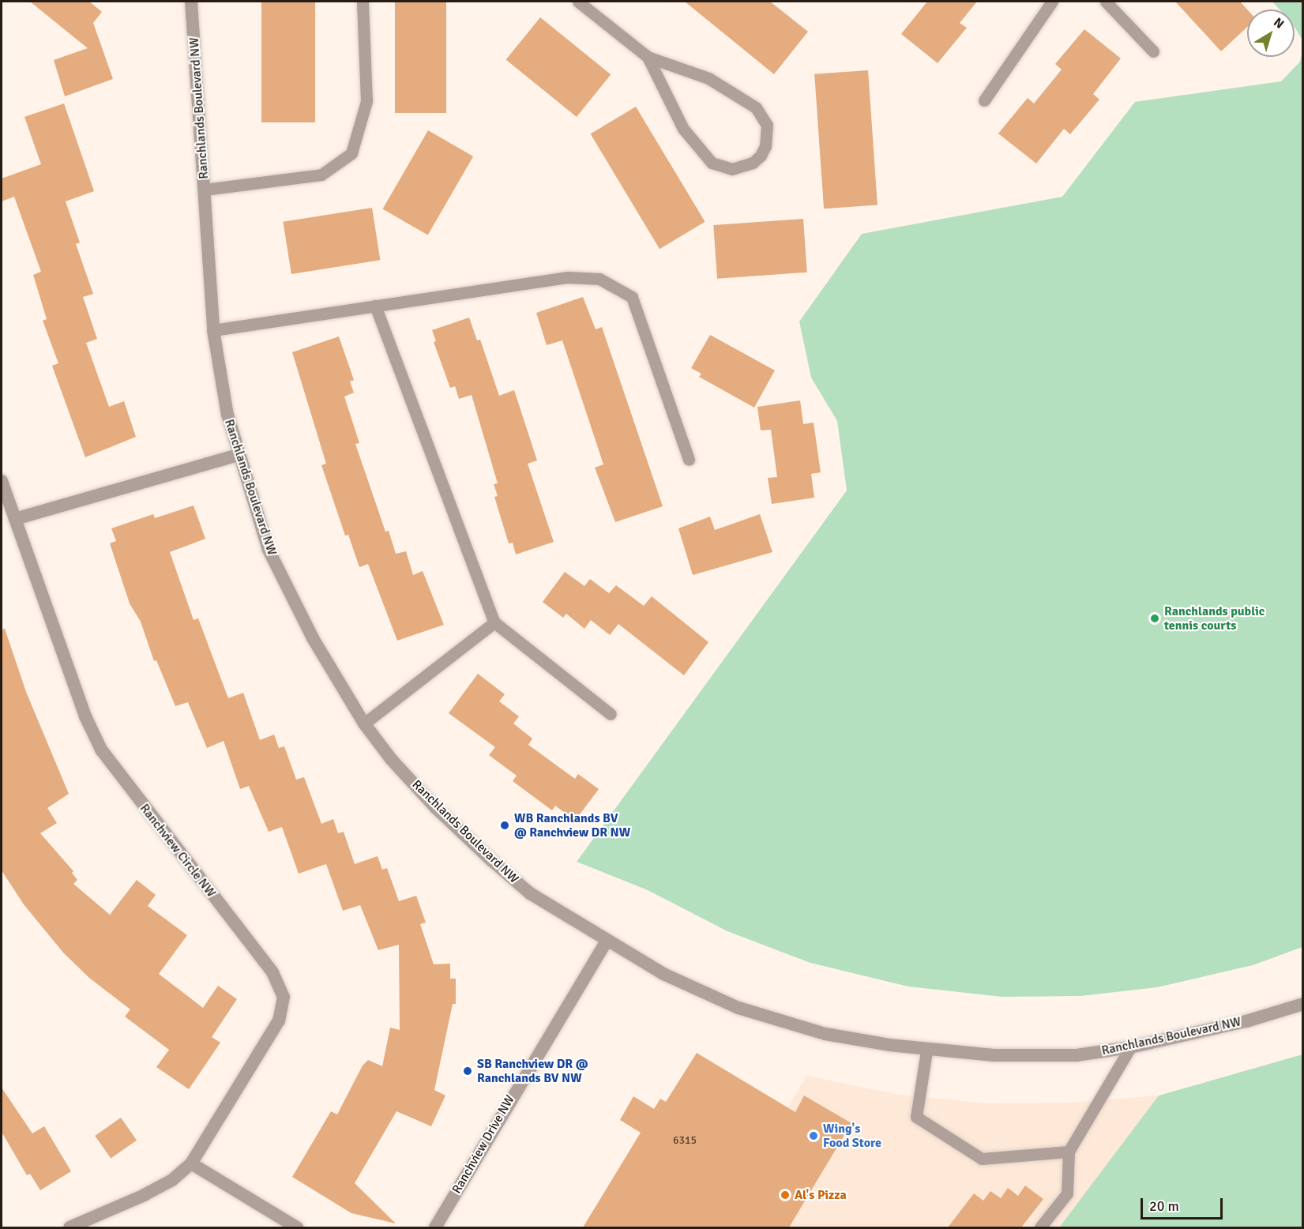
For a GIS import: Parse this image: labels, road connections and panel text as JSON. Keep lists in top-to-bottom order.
{
  "streets": {
    "street": ["Ranchlands Boulevard NW", "Ranchview Circle NW", "Ranchview Drive NW"]
  },
  "crossings": [
    ["Ranchlands Boulevard NW", "Ranchview Drive NW"]
  ],
  "places": [
    "Ranchlands public tennis courts",
    "WB Ranchlands BV @ Ranchview DR NW",
    "SB Ranchview DR @ Ranchlands BV NW",
    "Wing's Food Store",
    "Al's Pizza"
  ],
  "house_numbers": ["6315"],
  "scale_bar": "20 m",
  "north": "top right"
}
